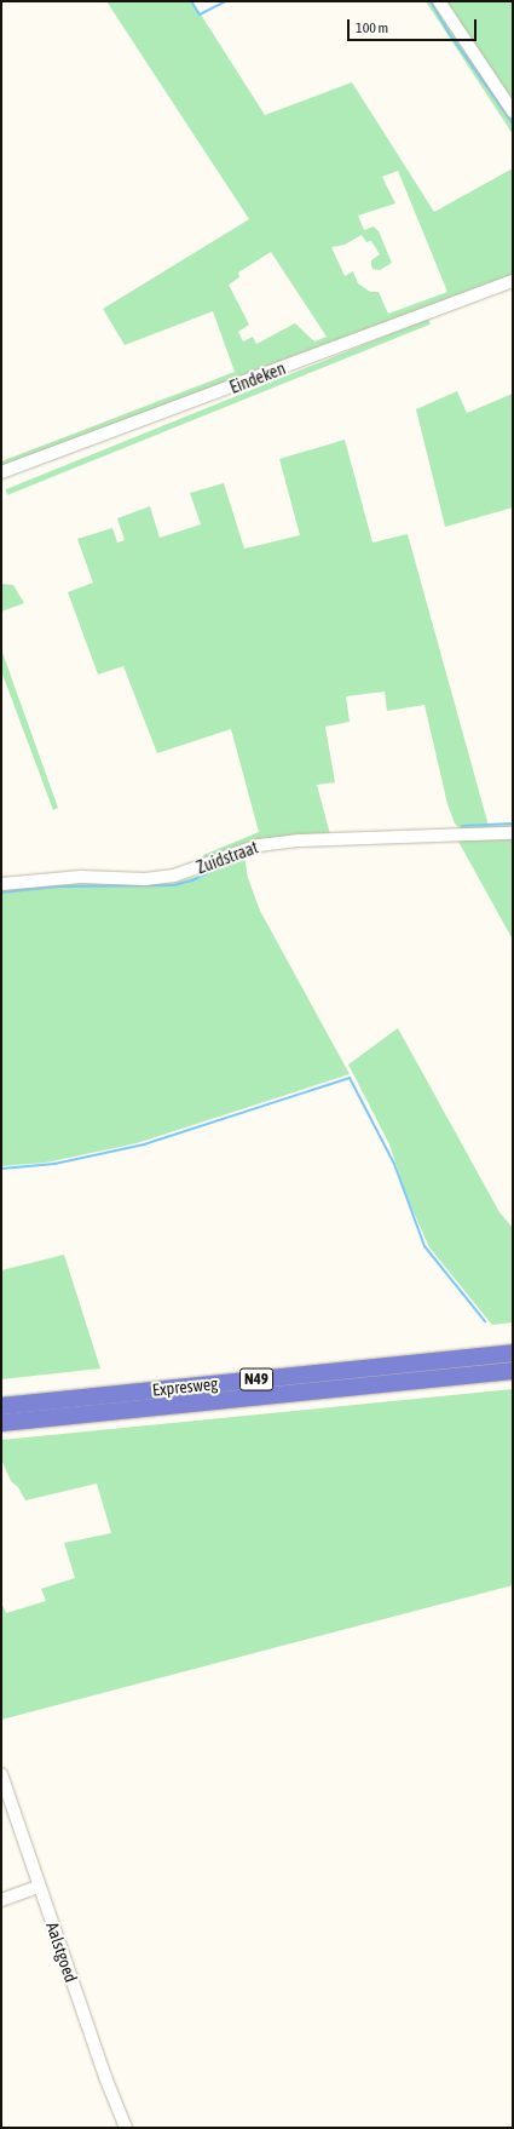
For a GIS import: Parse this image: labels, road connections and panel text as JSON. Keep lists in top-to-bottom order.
{
  "streets": {
    "highway": ["N49", "Expresweg"],
    "street": ["Eindeken", "Zuidstraat", "Aalstgoed"]
  },
  "scale_bar": "100 m"
}
